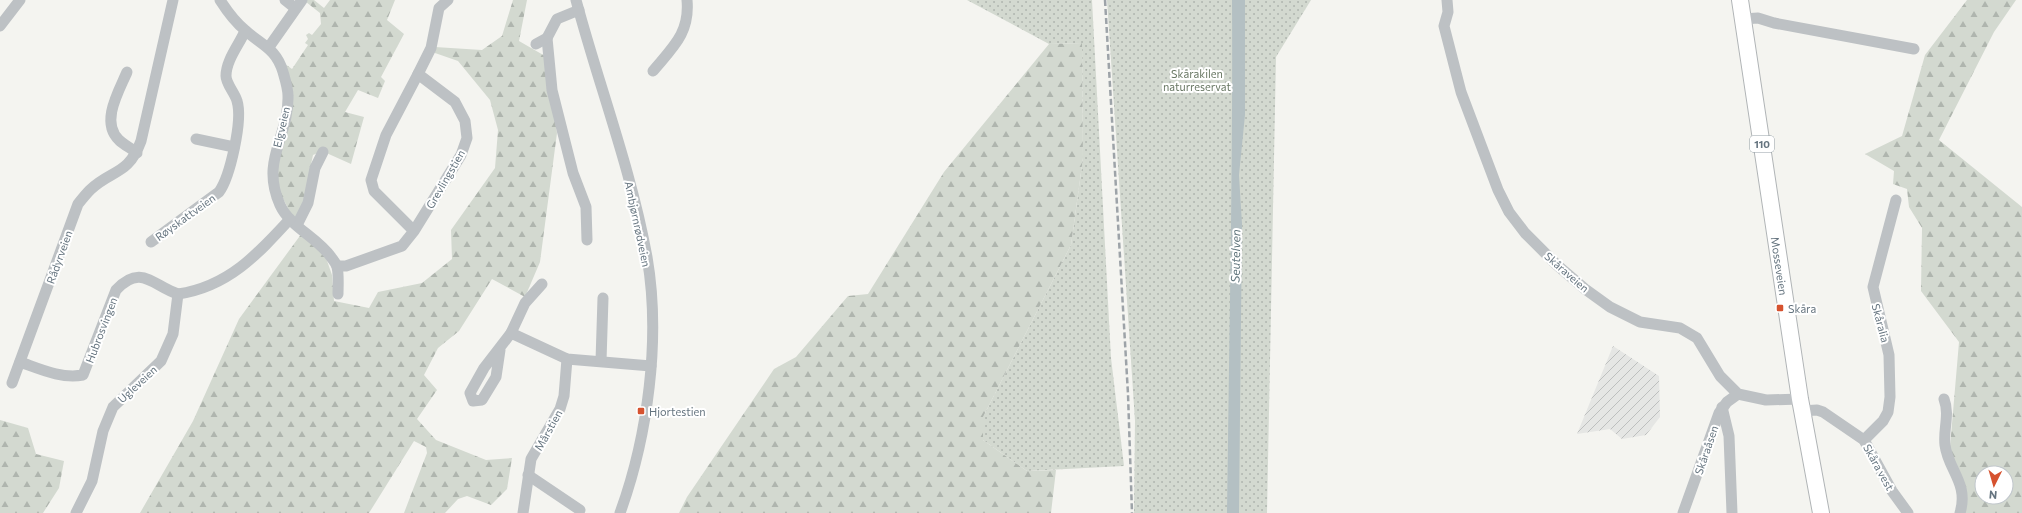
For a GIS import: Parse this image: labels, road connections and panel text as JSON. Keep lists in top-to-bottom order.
{
  "streets": {
    "highway": ["110", "Mosseveien"],
    "street": [
      "Elgveien",
      "Grevlingstien",
      "Røyskattveien",
      "Ambjørnrødveien",
      "Rådyrveien",
      "Skåraveien",
      "Skåralia",
      "Hubrosvingen",
      "Ugleveien",
      "Mårstien",
      "Skåraåsen",
      "Skåra vest"
    ]
  },
  "crossings": [
    ["Elgveien", "Grevlingstien"],
    ["Elgveien", "Røyskattveien"],
    ["Rådyrveien", "Hubrosvingen"],
    ["Mosseveien", "Skåra vest"],
    ["Skåraveien", "Skåraåsen"],
    ["Skåralia", "Skåra vest"],
    ["Hubrosvingen", "Ugleveien"]
  ],
  "water": ["Seutelven"],
  "parks": ["Skårakilen naturreservat"],
  "places": {
    "transit": ["Skåra", "Hjortestien"]
  },
  "north": "bottom"
}
